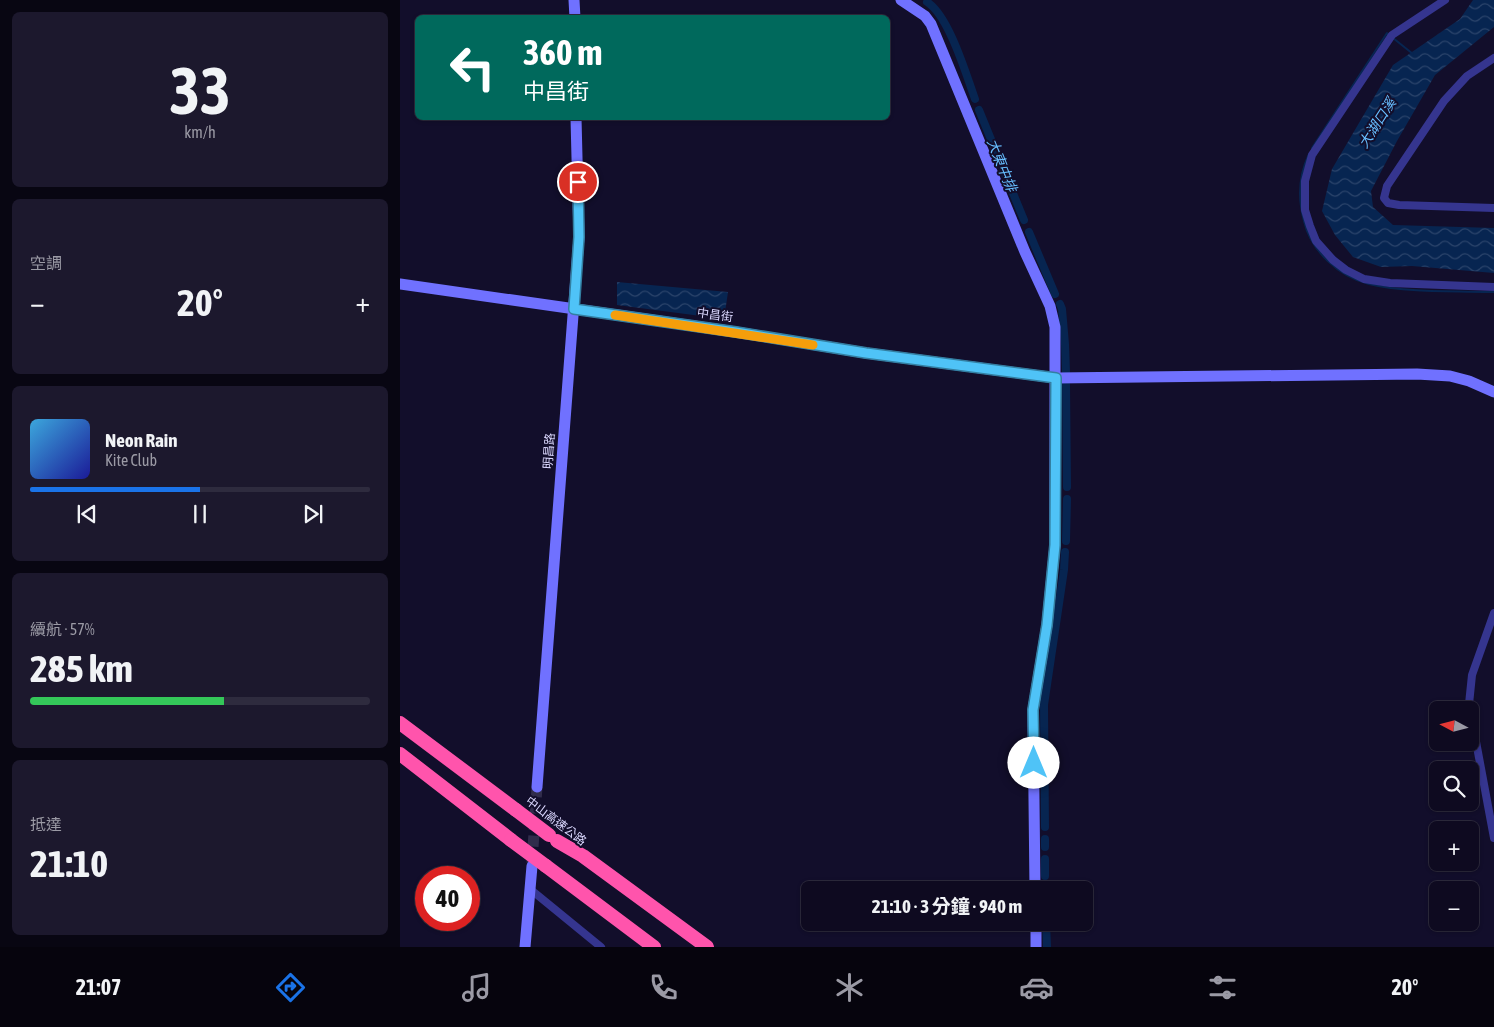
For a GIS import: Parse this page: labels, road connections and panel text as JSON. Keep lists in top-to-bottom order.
{
  "streets": {
    "highway": ["中山高速公路"],
    "street": ["中昌街", "明昌路"]
  },
  "crossings": [
    ["中昌街", "明昌路"]
  ],
  "water": ["大湖口溪", "大東中排"],
  "north": "left",
  "page": {
    "tile": [
      ["33", "km/h"],
      "空調",
      ["續航 · 57%", "285 km"],
      ["抵達", "21:10"]
    ],
    "turn": ["360 m", "中昌街"],
    "heat": ["−", "20°", "+"],
    "song": ["Neon Rain", "Kite Club"],
    "map_buttons": ["+", "−"],
    "limit": "40",
    "trip": "21:10 · 3 分鐘 · 940 m",
    "tabs": ["21:07", "20°"]
  }
}
